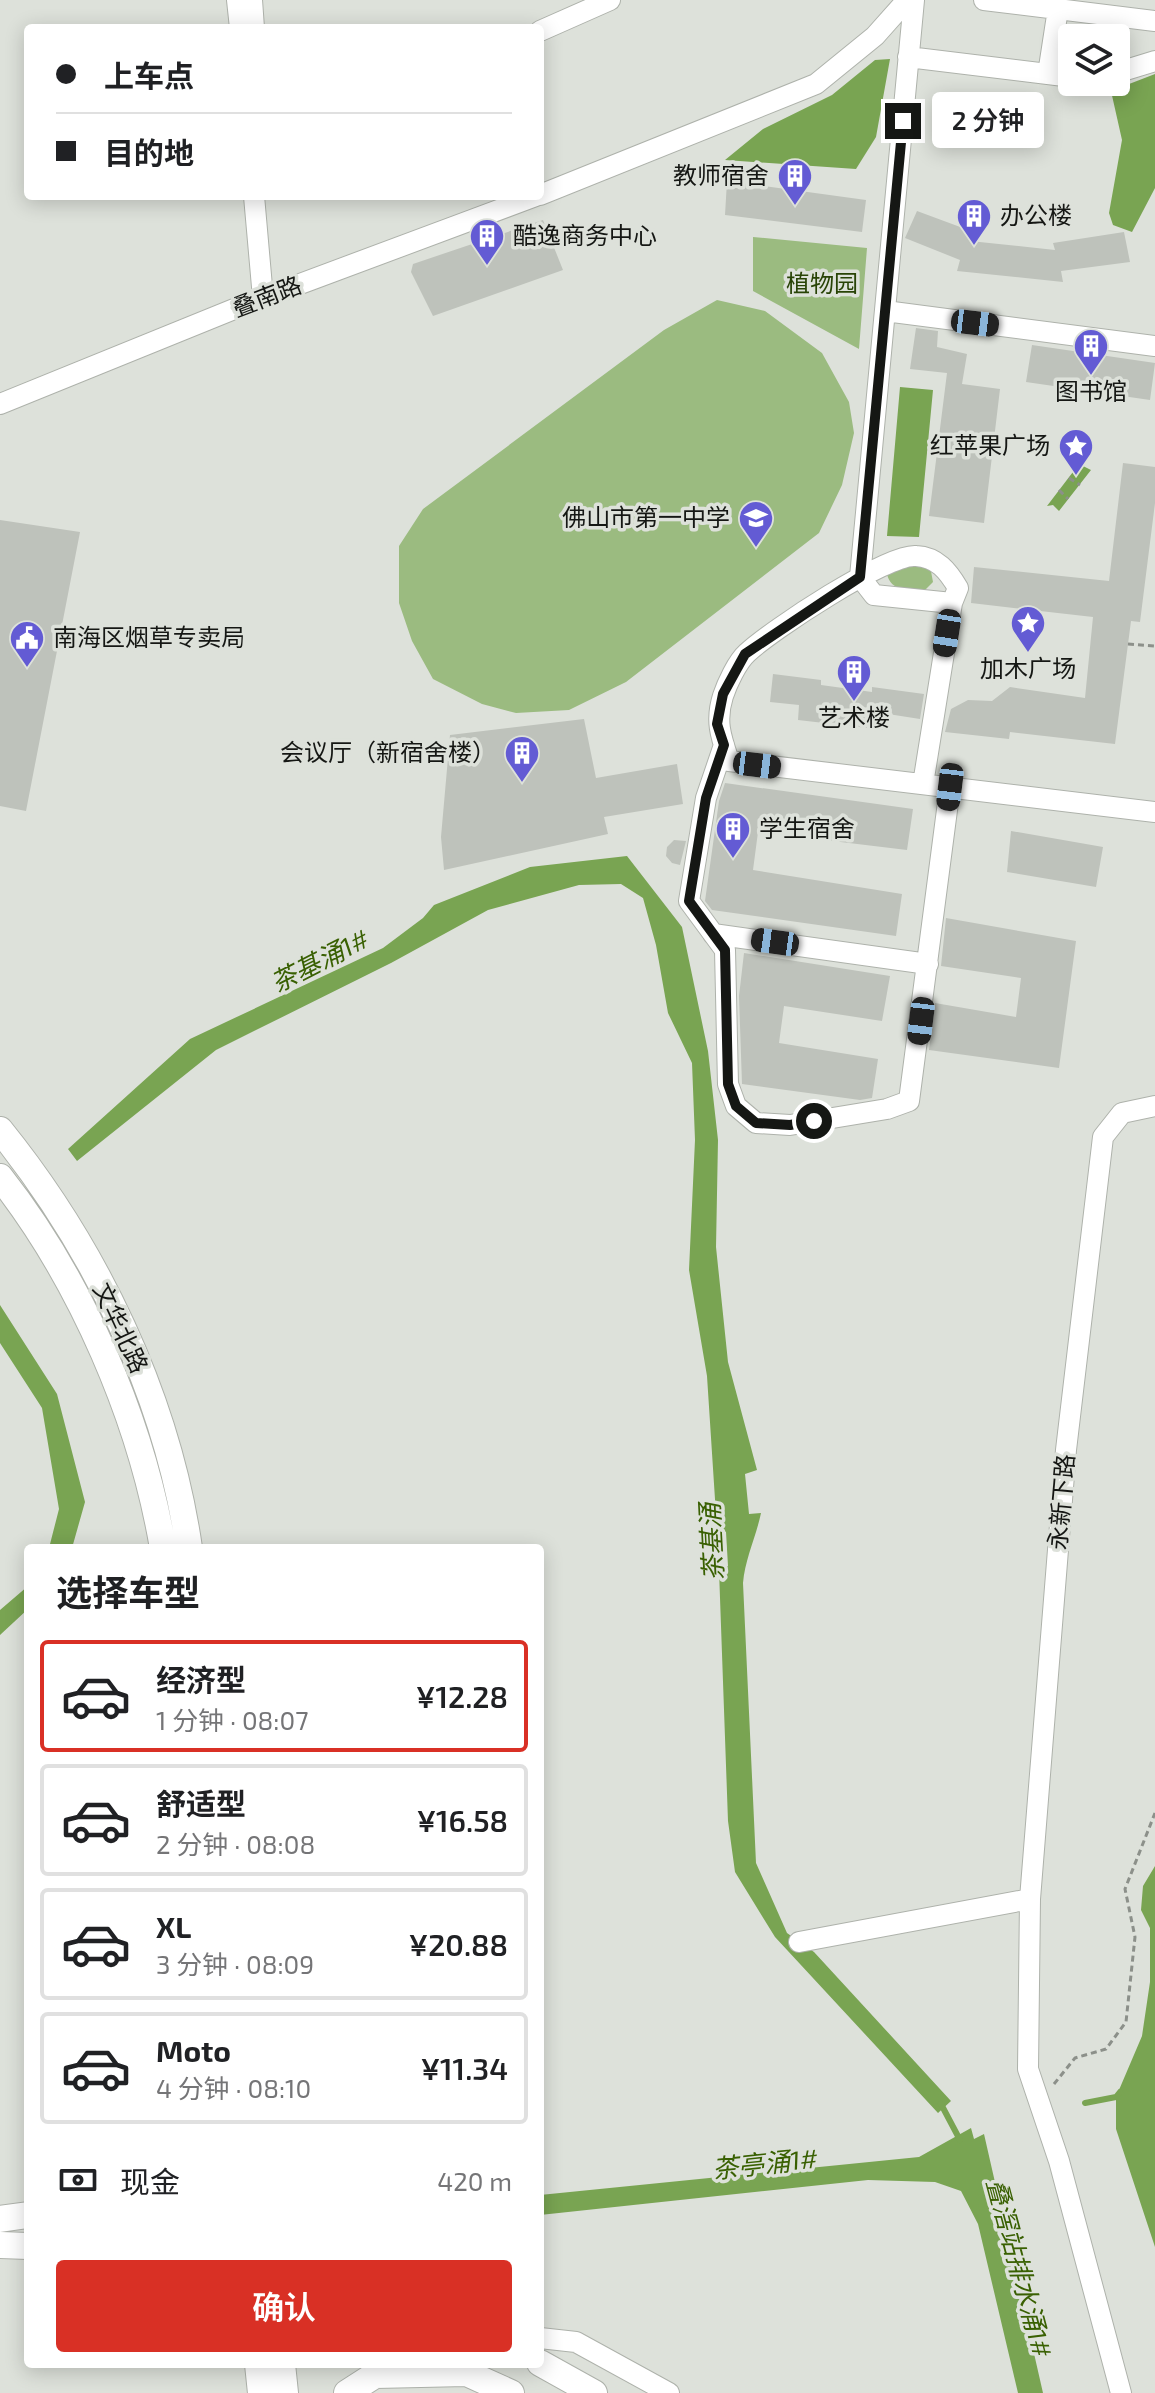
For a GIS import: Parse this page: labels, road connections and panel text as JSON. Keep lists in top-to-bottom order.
{
  "streets": {
    "main road": ["文华北路"],
    "street": ["叠南路", "永新下路"]
  },
  "water": [
    "茶基涌1#",
    "茶基涌",
    "茶亭涌1#",
    "叠滘站排水涌1#"
  ],
  "parks": ["植物园"],
  "places": {
    "building": [
      "教师宿舍",
      "办公楼",
      "酷逸商务中心",
      "图书馆",
      "艺术楼",
      "会议厅（新宿舍楼）",
      "学生宿舍"
    ],
    "place": ["红苹果广场", "加木广场"],
    "school or university": ["佛山市第一中学"],
    "public building": ["南海区烟草专卖局"]
  },
  "page": {
    "banner": ["上车点", "目的地"],
    "bubble": "2 分钟",
    "heading": "选择车型",
    "list": [
      {
        "name": "经济型",
        "note": "1 分钟 · 08:07",
        "value": "¥12.28"
      },
      {
        "name": "舒适型",
        "note": "2 分钟 · 08:08",
        "value": "¥16.58"
      },
      {
        "name": "XL",
        "note": "3 分钟 · 08:09",
        "value": "¥20.88"
      },
      {
        "name": "Moto",
        "note": "4 分钟 · 08:10",
        "value": "¥11.34"
      }
    ],
    "pay": ["现金", "420 m"],
    "buttons": "确认"
  }
}
